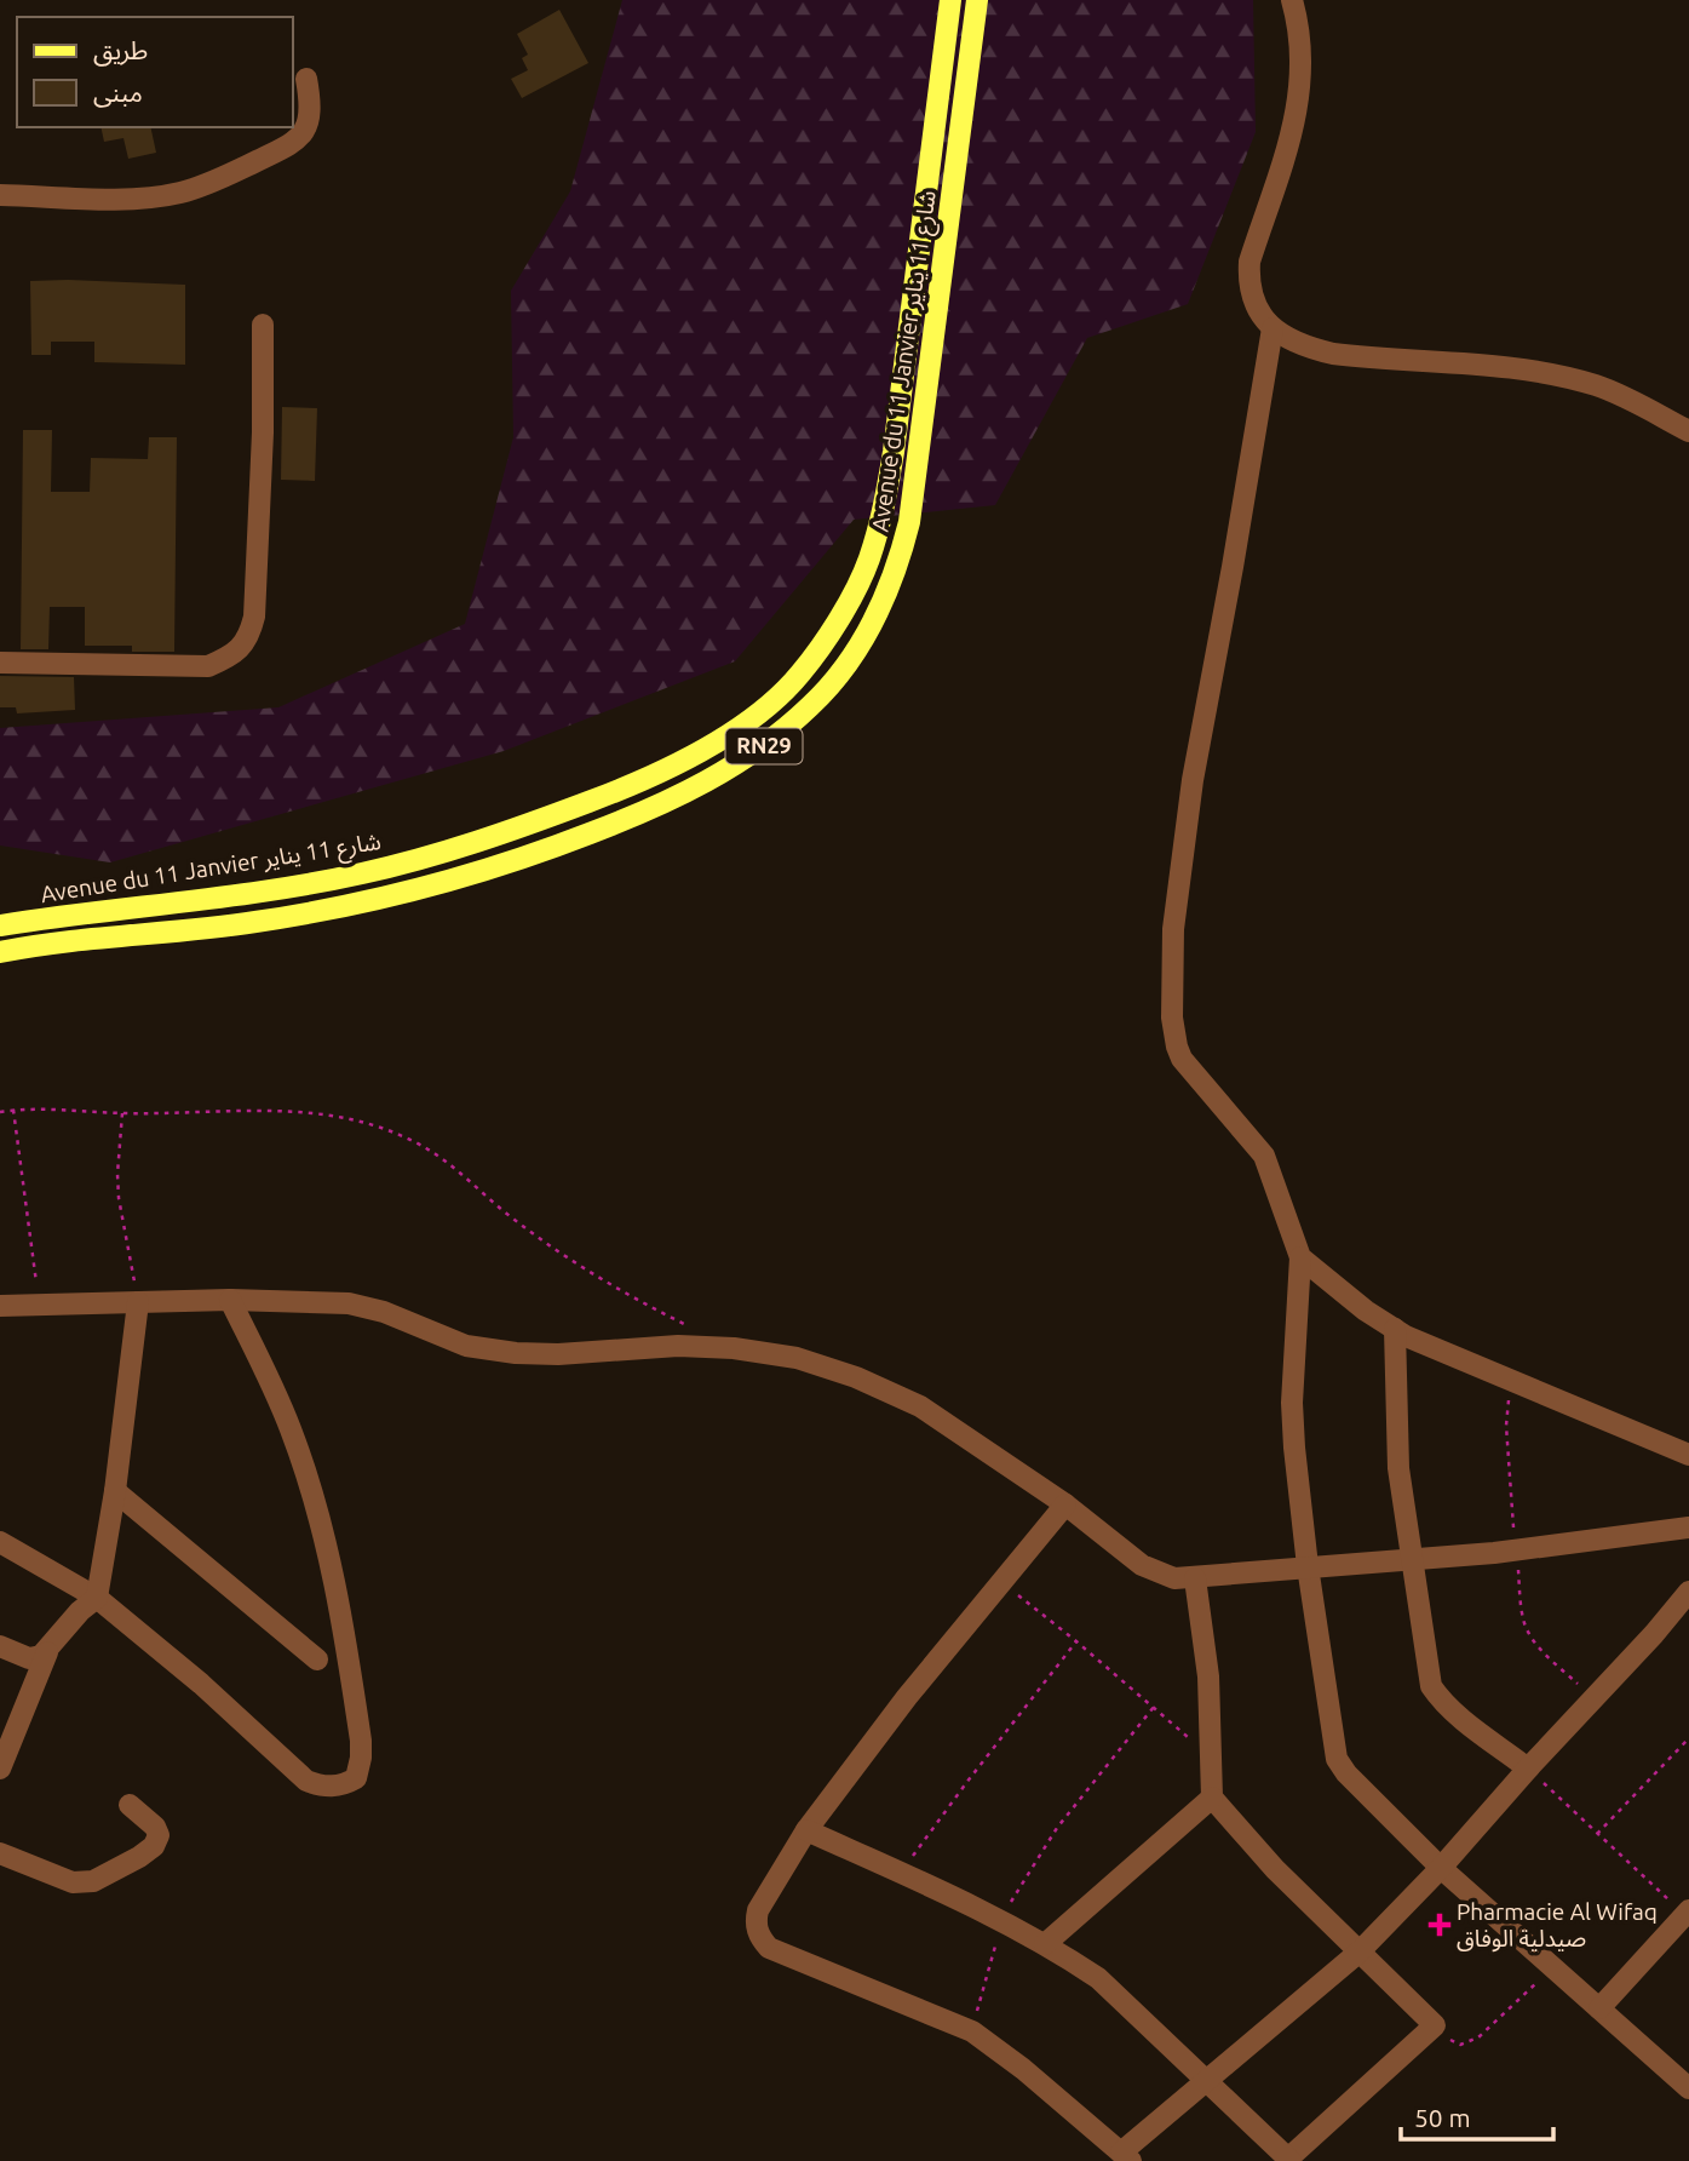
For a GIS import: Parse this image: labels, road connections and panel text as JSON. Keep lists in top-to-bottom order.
{
  "streets": {
    "main road": ["Avenue du 11 Janvier شارع 11 يناير", "RN29"]
  },
  "places": {
    "health": ["Pharmacie Al Wifaq صيدلية الوفاق"]
  },
  "legend": ["طريق", "مبنى"],
  "scale_bar": "50 m"
}
